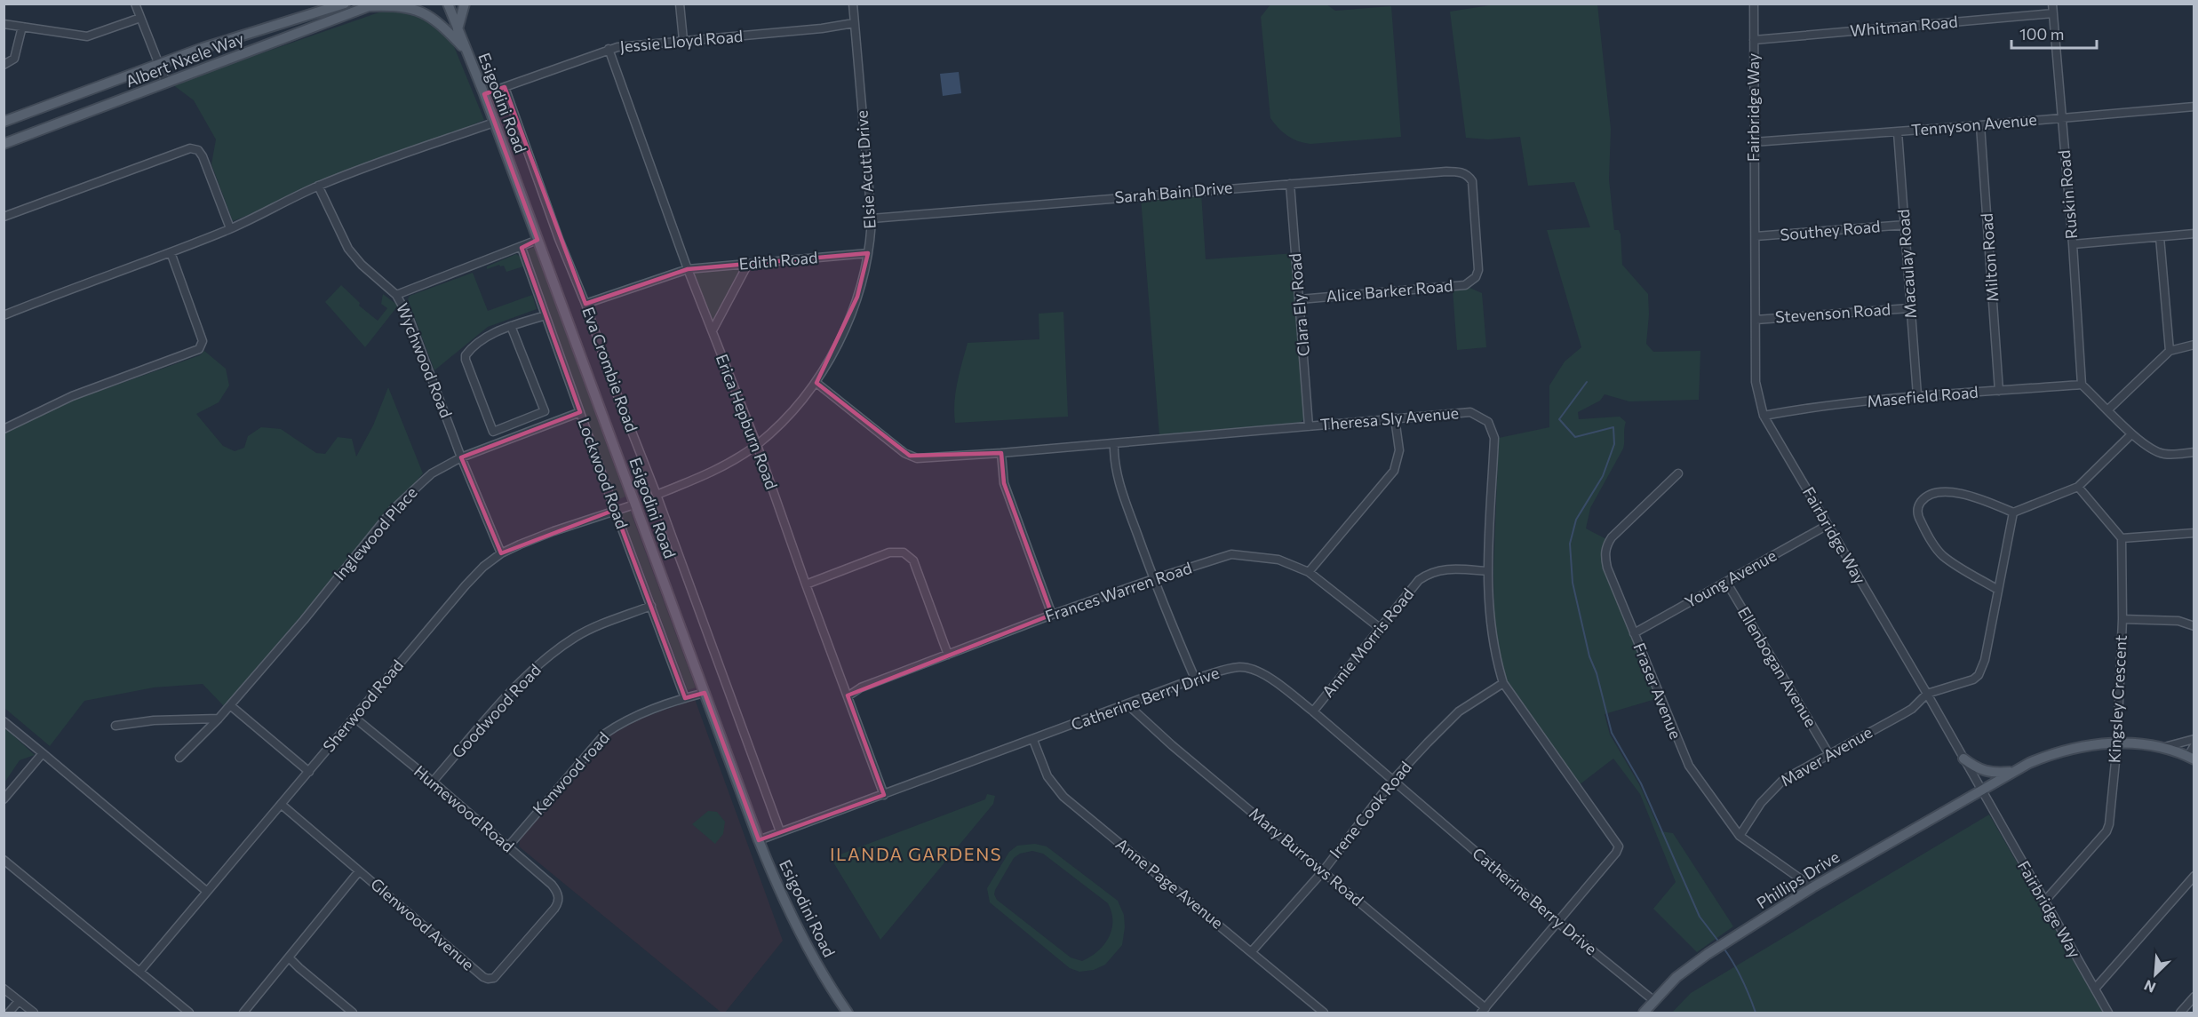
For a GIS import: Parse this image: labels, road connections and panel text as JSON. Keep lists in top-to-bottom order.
{
  "streets": {
    "main road": ["Albert Nxele Way", "Esigodini Road", "Phillips Drive"],
    "street": [
      "Whitman Road",
      "Jessie Lloyd Road",
      "Fairbridge Way",
      "Tennyson Avenue",
      "Elsie Acutt Drive",
      "Sarah Bain Drive",
      "Ruskin Road",
      "Southey Road",
      "Milton Road",
      "Edith Road",
      "Macaulay Road",
      "Alice Barker Road",
      "Clara Ely Road",
      "Stevenson Road",
      "Wychwood Road",
      "Eva Crombie Road",
      "Masefield Road",
      "Theresa Sly Avenue",
      "Erica Hepburn Road",
      "Lockwood Road",
      "Inglewood Place",
      "Young Avenue",
      "Frances Warren Road",
      "Annie Morris Road",
      "Ellenbogan Avenue",
      "Fraser Avenue",
      "Catherine Berry Drive",
      "Kingsley Crescent",
      "Sherwood Road",
      "Goodwood Road",
      "Maver Avenue",
      "Kenwood road",
      "Humewood Road",
      "Irene Cook Road",
      "Mary Burrows Road",
      "Anne Page Avenue",
      "Glenwood Avenue"
    ]
  },
  "crossings": [
    ["Whitman Road", "Fairbridge Way"],
    ["Whitman Road", "Ruskin Road"],
    ["Jessie Lloyd Road", "Esigodini Road"],
    ["Jessie Lloyd Road", "Elsie Acutt Drive"],
    ["Jessie Lloyd Road", "Eva Crombie Road"],
    ["Jessie Lloyd Road", "Erica Hepburn Road"],
    ["Albert Nxele Way", "Esigodini Road"],
    ["Esigodini Road", "Catherine Berry Drive"],
    ["Esigodini Road", "Sherwood Road"],
    ["Esigodini Road", "Kenwood road"],
    ["Fairbridge Way", "Tennyson Avenue"],
    ["Fairbridge Way", "Southey Road"],
    ["Fairbridge Way", "Stevenson Road"],
    ["Fairbridge Way", "Masefield Road"],
    ["Fairbridge Way", "Young Avenue"],
    ["Fairbridge Way", "Kingsley Crescent"],
    ["Fairbridge Way", "Maver Avenue"],
    ["Fairbridge Way", "Phillips Drive"],
    ["Tennyson Avenue", "Ruskin Road"],
    ["Tennyson Avenue", "Milton Road"],
    ["Tennyson Avenue", "Macaulay Road"],
    ["Elsie Acutt Drive", "Sarah Bain Drive"],
    ["Elsie Acutt Drive", "Edith Road"],
    ["Elsie Acutt Drive", "Eva Crombie Road"],
    ["Elsie Acutt Drive", "Theresa Sly Avenue"],
    ["Elsie Acutt Drive", "Erica Hepburn Road"],
    ["Sarah Bain Drive", "Alice Barker Road"],
    ["Sarah Bain Drive", "Clara Ely Road"],
    ["Ruskin Road", "Masefield Road"],
    ["Southey Road", "Macaulay Road"],
    ["Milton Road", "Masefield Road"],
    ["Edith Road", "Eva Crombie Road"],
    ["Edith Road", "Erica Hepburn Road"],
    ["Macaulay Road", "Stevenson Road"],
    ["Macaulay Road", "Masefield Road"],
    ["Alice Barker Road", "Clara Ely Road"],
    ["Clara Ely Road", "Theresa Sly Avenue"],
    ["Wychwood Road", "Inglewood Place"],
    ["Wychwood Road", "Sherwood Road"],
    ["Eva Crombie Road", "Catherine Berry Drive"],
    ["Theresa Sly Avenue", "Annie Morris Road"],
    ["Theresa Sly Avenue", "Catherine Berry Drive"],
    ["Theresa Sly Avenue", "Irene Cook Road"],
    ["Erica Hepburn Road", "Frances Warren Road"],
    ["Erica Hepburn Road", "Catherine Berry Drive"],
    ["Lockwood Road", "Inglewood Place"],
    ["Lockwood Road", "Sherwood Road"],
    ["Lockwood Road", "Goodwood Road"],
    ["Lockwood Road", "Kenwood road"],
    ["Young Avenue", "Ellenbogan Avenue"],
    ["Young Avenue", "Fraser Avenue"],
    ["Frances Warren Road", "Annie Morris Road"],
    ["Annie Morris Road", "Catherine Berry Drive"],
    ["Ellenbogan Avenue", "Maver Avenue"],
    ["Fraser Avenue", "Maver Avenue"],
    ["Fraser Avenue", "Phillips Drive"],
    ["Catherine Berry Drive", "Irene Cook Road"],
    ["Catherine Berry Drive", "Mary Burrows Road"],
    ["Catherine Berry Drive", "Phillips Drive"],
    ["Catherine Berry Drive", "Anne Page Avenue"],
    ["Kingsley Crescent", "Phillips Drive"],
    ["Sherwood Road", "Humewood Road"],
    ["Sherwood Road", "Glenwood Avenue"],
    ["Goodwood Road", "Humewood Road"],
    ["Kenwood road", "Humewood Road"],
    ["Humewood Road", "Glenwood Avenue"],
    ["Irene Cook Road", "Mary Burrows Road"],
    ["Irene Cook Road", "Anne Page Avenue"]
  ],
  "districts": ["ILANDA GARDENS"],
  "scale_bar": "100 m",
  "north": "bottom left"
}
